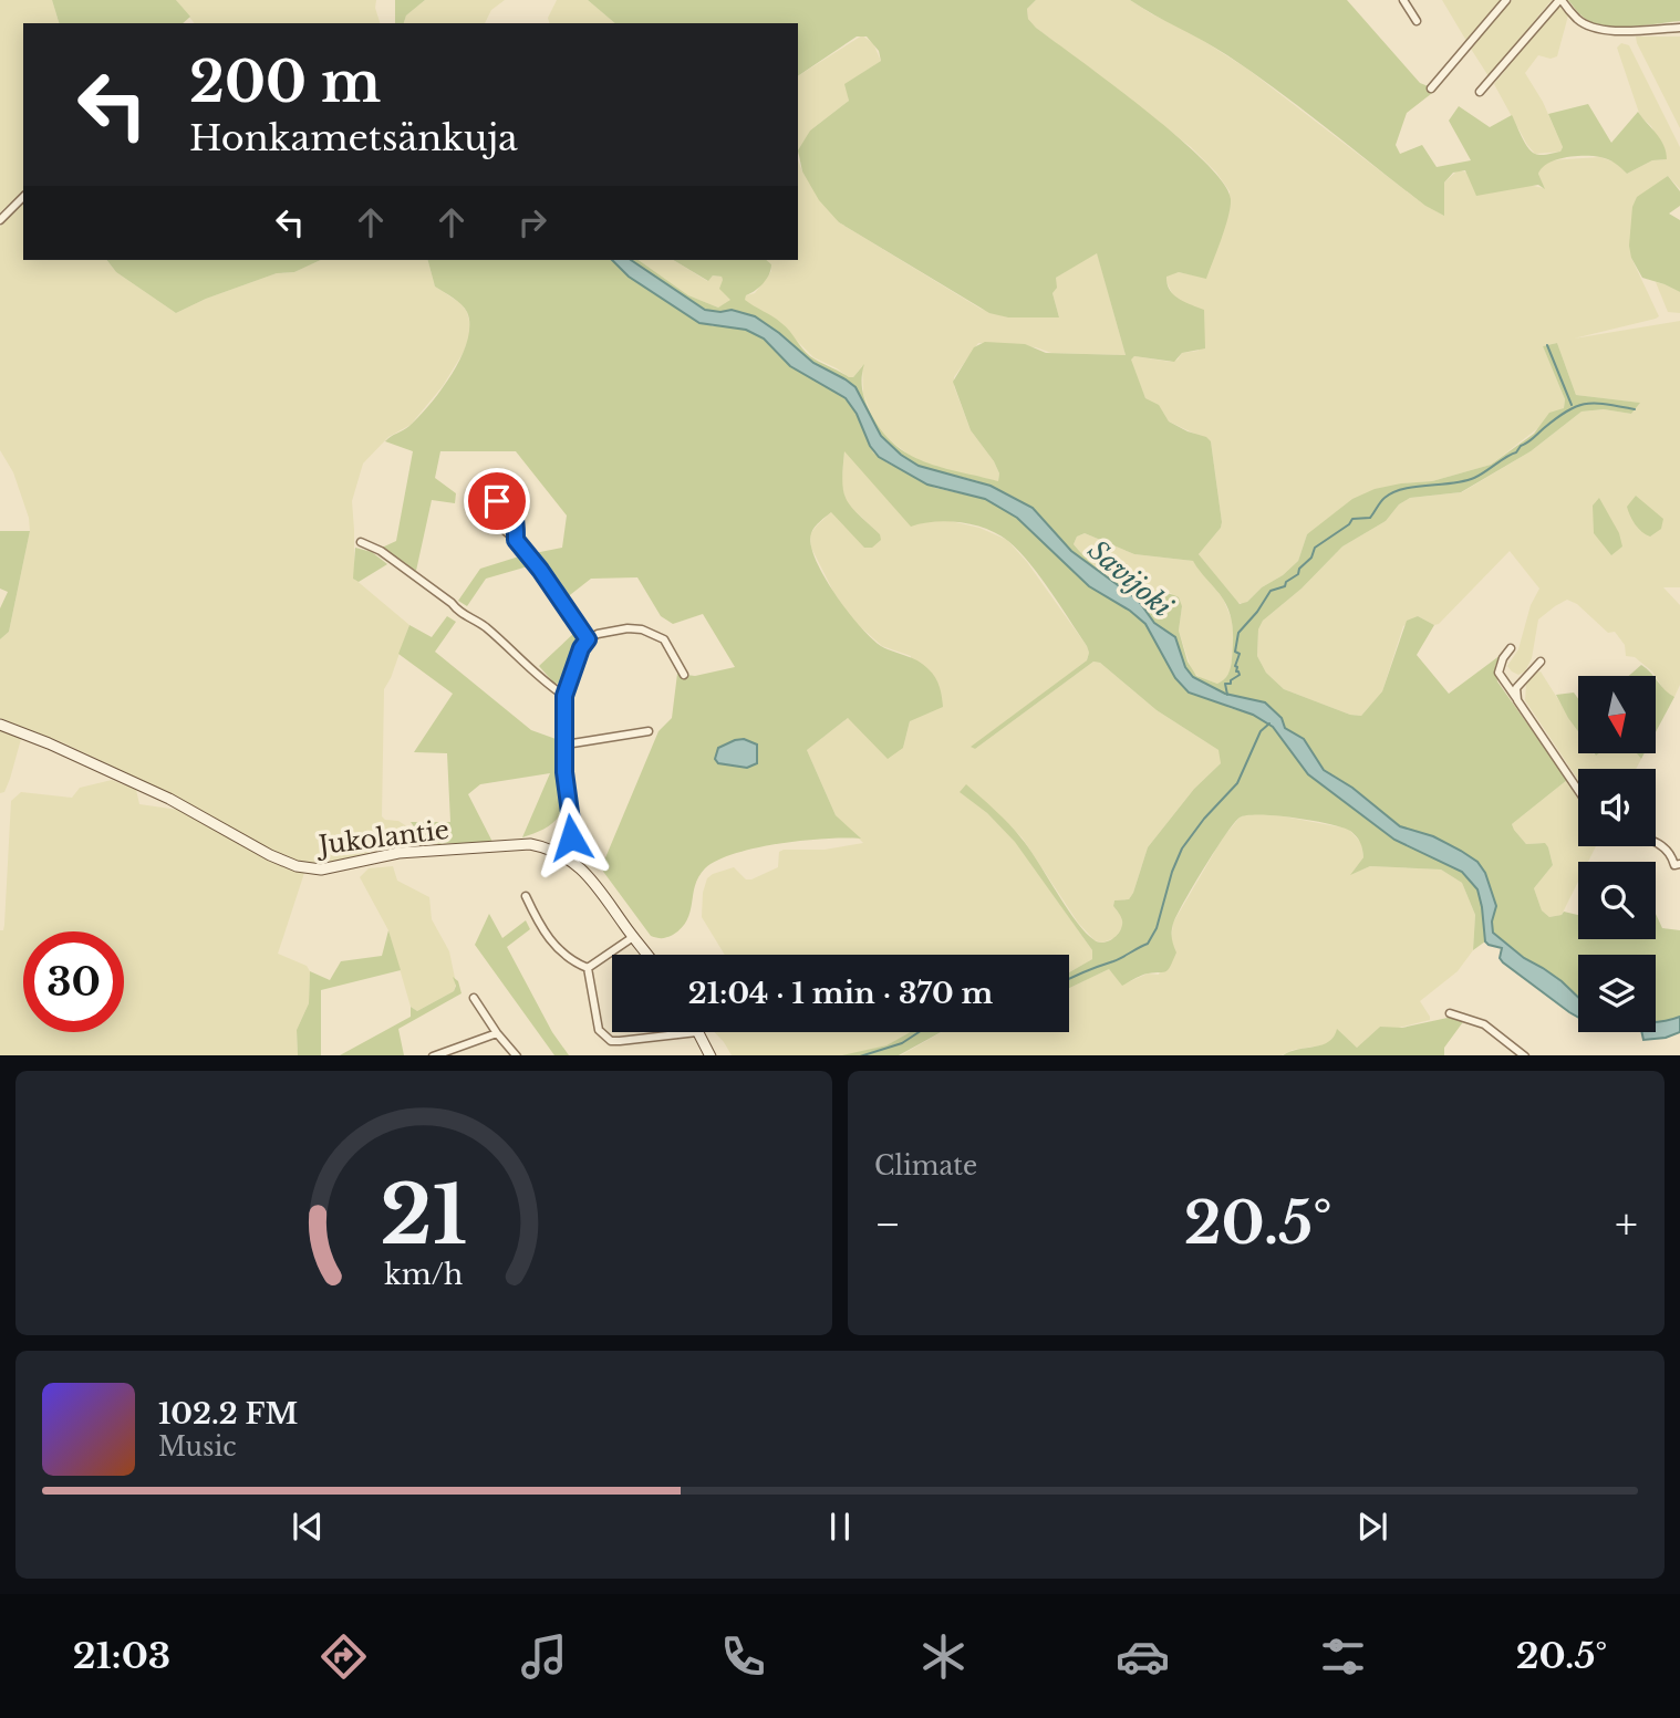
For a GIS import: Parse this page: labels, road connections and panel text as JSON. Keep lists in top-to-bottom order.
{
  "streets": {
    "street": ["Jukolantie"]
  },
  "water": ["Savijoki"],
  "north": "bottom",
  "page": {
    "turn": ["200 m", "Honkametsänkuja"],
    "limit": "30",
    "trip": "21:04 · 1 min · 370 m",
    "tile": "Climate",
    "heat": ["−", "20.5°", "+"],
    "song": ["102.2 FM", "Music"],
    "tabs": ["21:03", "20.5°"],
    "gauge": ["21", "km/h"]
  }
}
